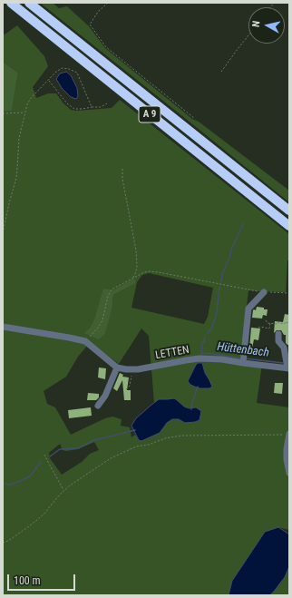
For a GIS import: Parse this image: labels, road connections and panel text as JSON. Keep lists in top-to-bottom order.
{
  "streets": {
    "highway": ["A 9"],
    "street": ["LETTEN"]
  },
  "water": ["Hüttenbach"],
  "scale_bar": "100 m",
  "north": "left"
}
